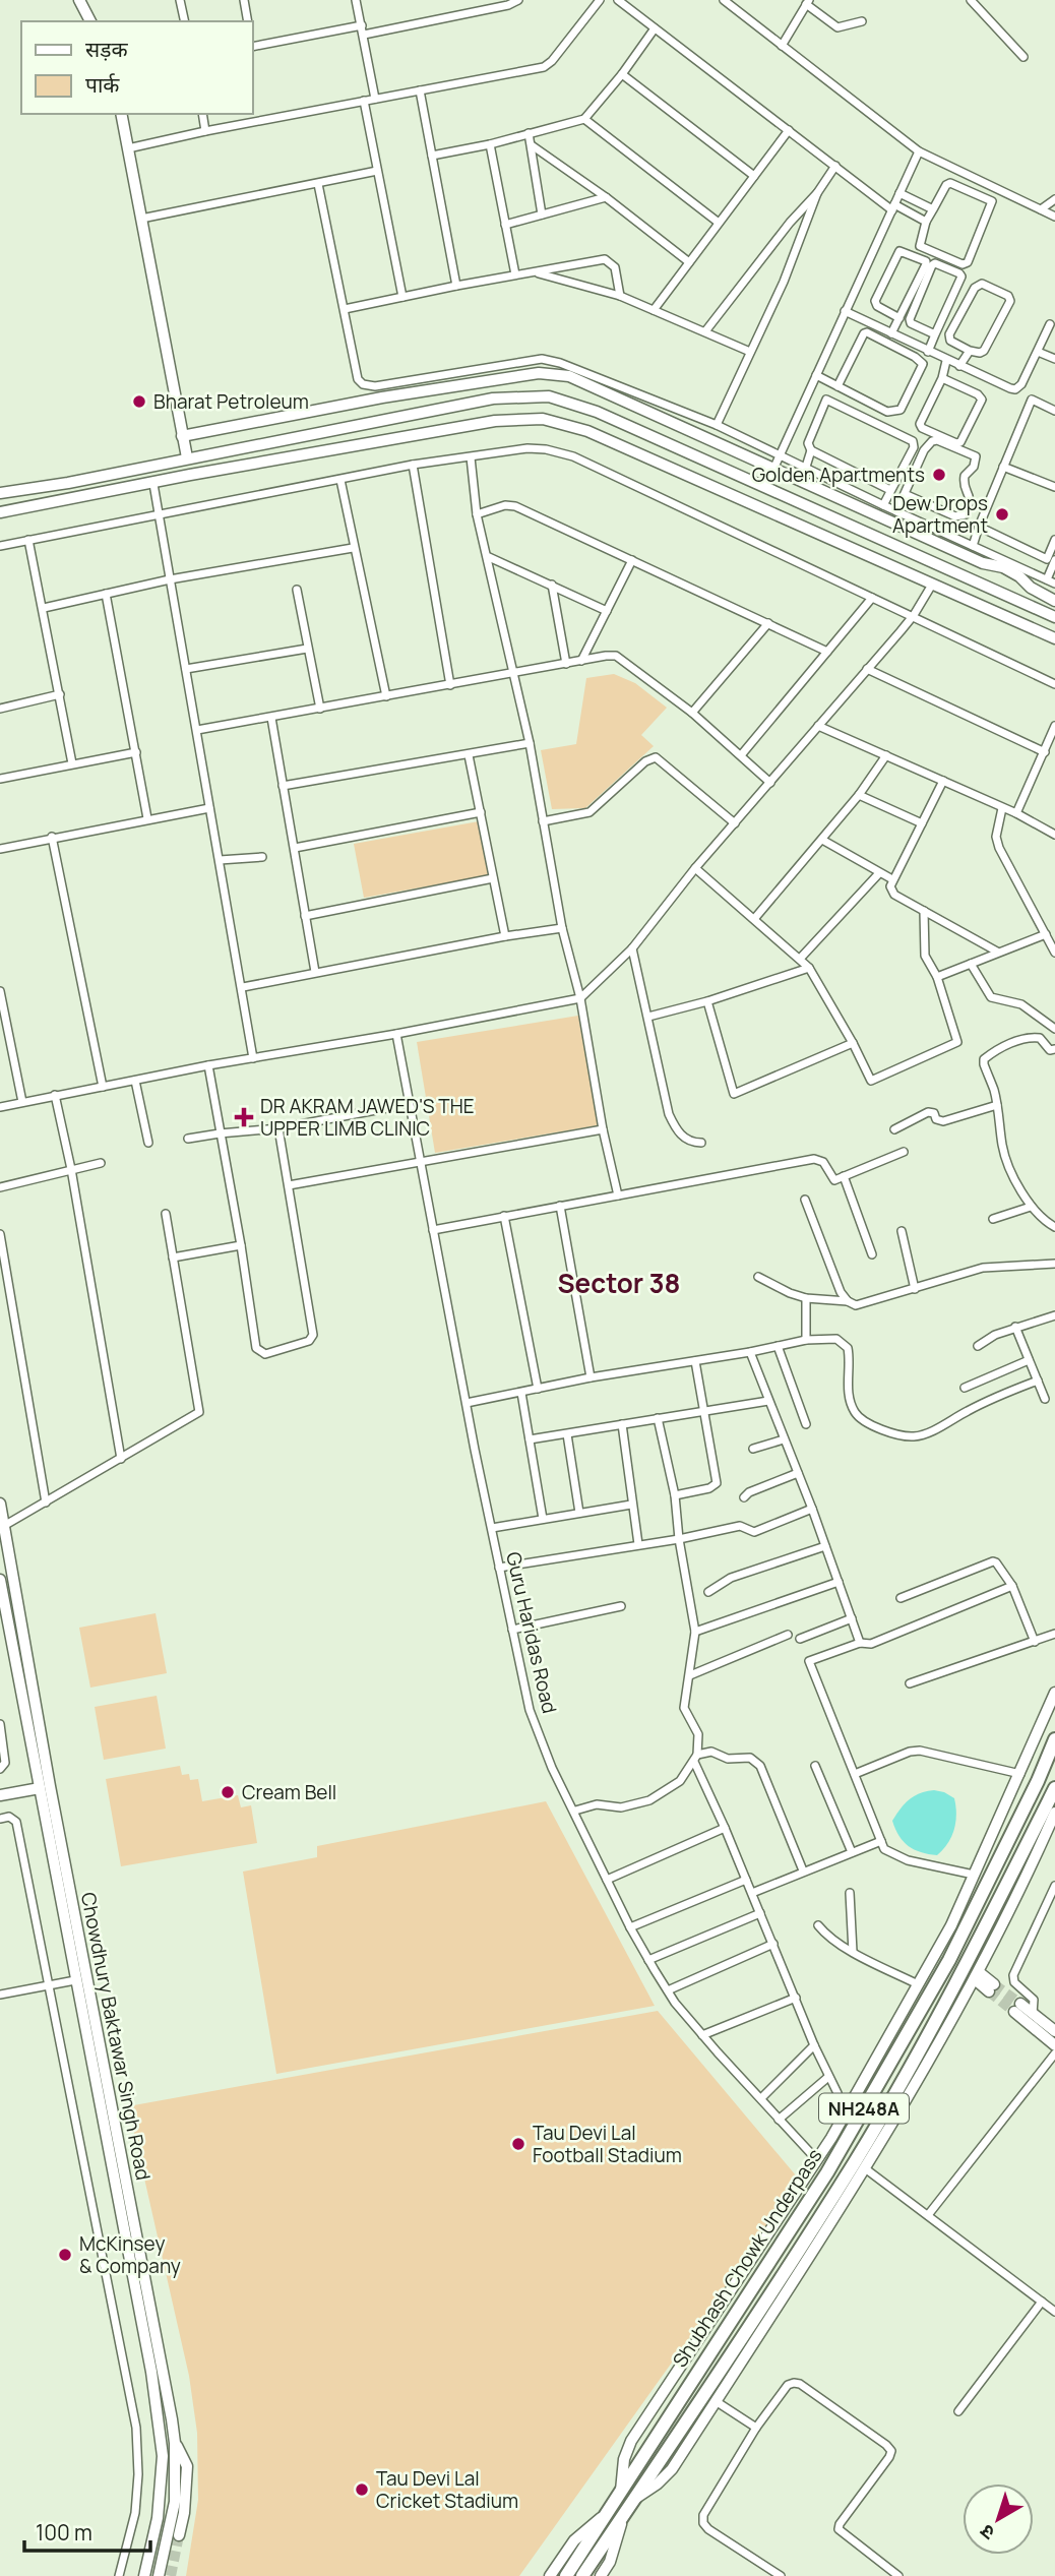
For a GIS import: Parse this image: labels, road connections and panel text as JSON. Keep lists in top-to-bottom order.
{
  "streets": {
    "highway": ["NH248A", "Shubhash Chowk Underpass"],
    "main road": ["Chowdhury Baktawar Singh Road"],
    "street": ["Guru Haridas Road"]
  },
  "crossings": [
    ["NH248A", "Shubhash Chowk Underpass"]
  ],
  "districts": ["Sector 38"],
  "places": {
    "other": [
      "Bharat Petroleum",
      "Golden Apartments",
      "Dew Drops Apartment",
      "Cream Bell",
      "Tau Devi Lal Football Stadium",
      "McKinsey & Company",
      "Tau Devi Lal Cricket Stadium"
    ],
    "health": ["DR AKRAM JAWED'S THE UPPER LIMB CLINIC"]
  },
  "legend": ["सड़क", "पार्क"],
  "scale_bar": "100 m",
  "north": "bottom left"
}
